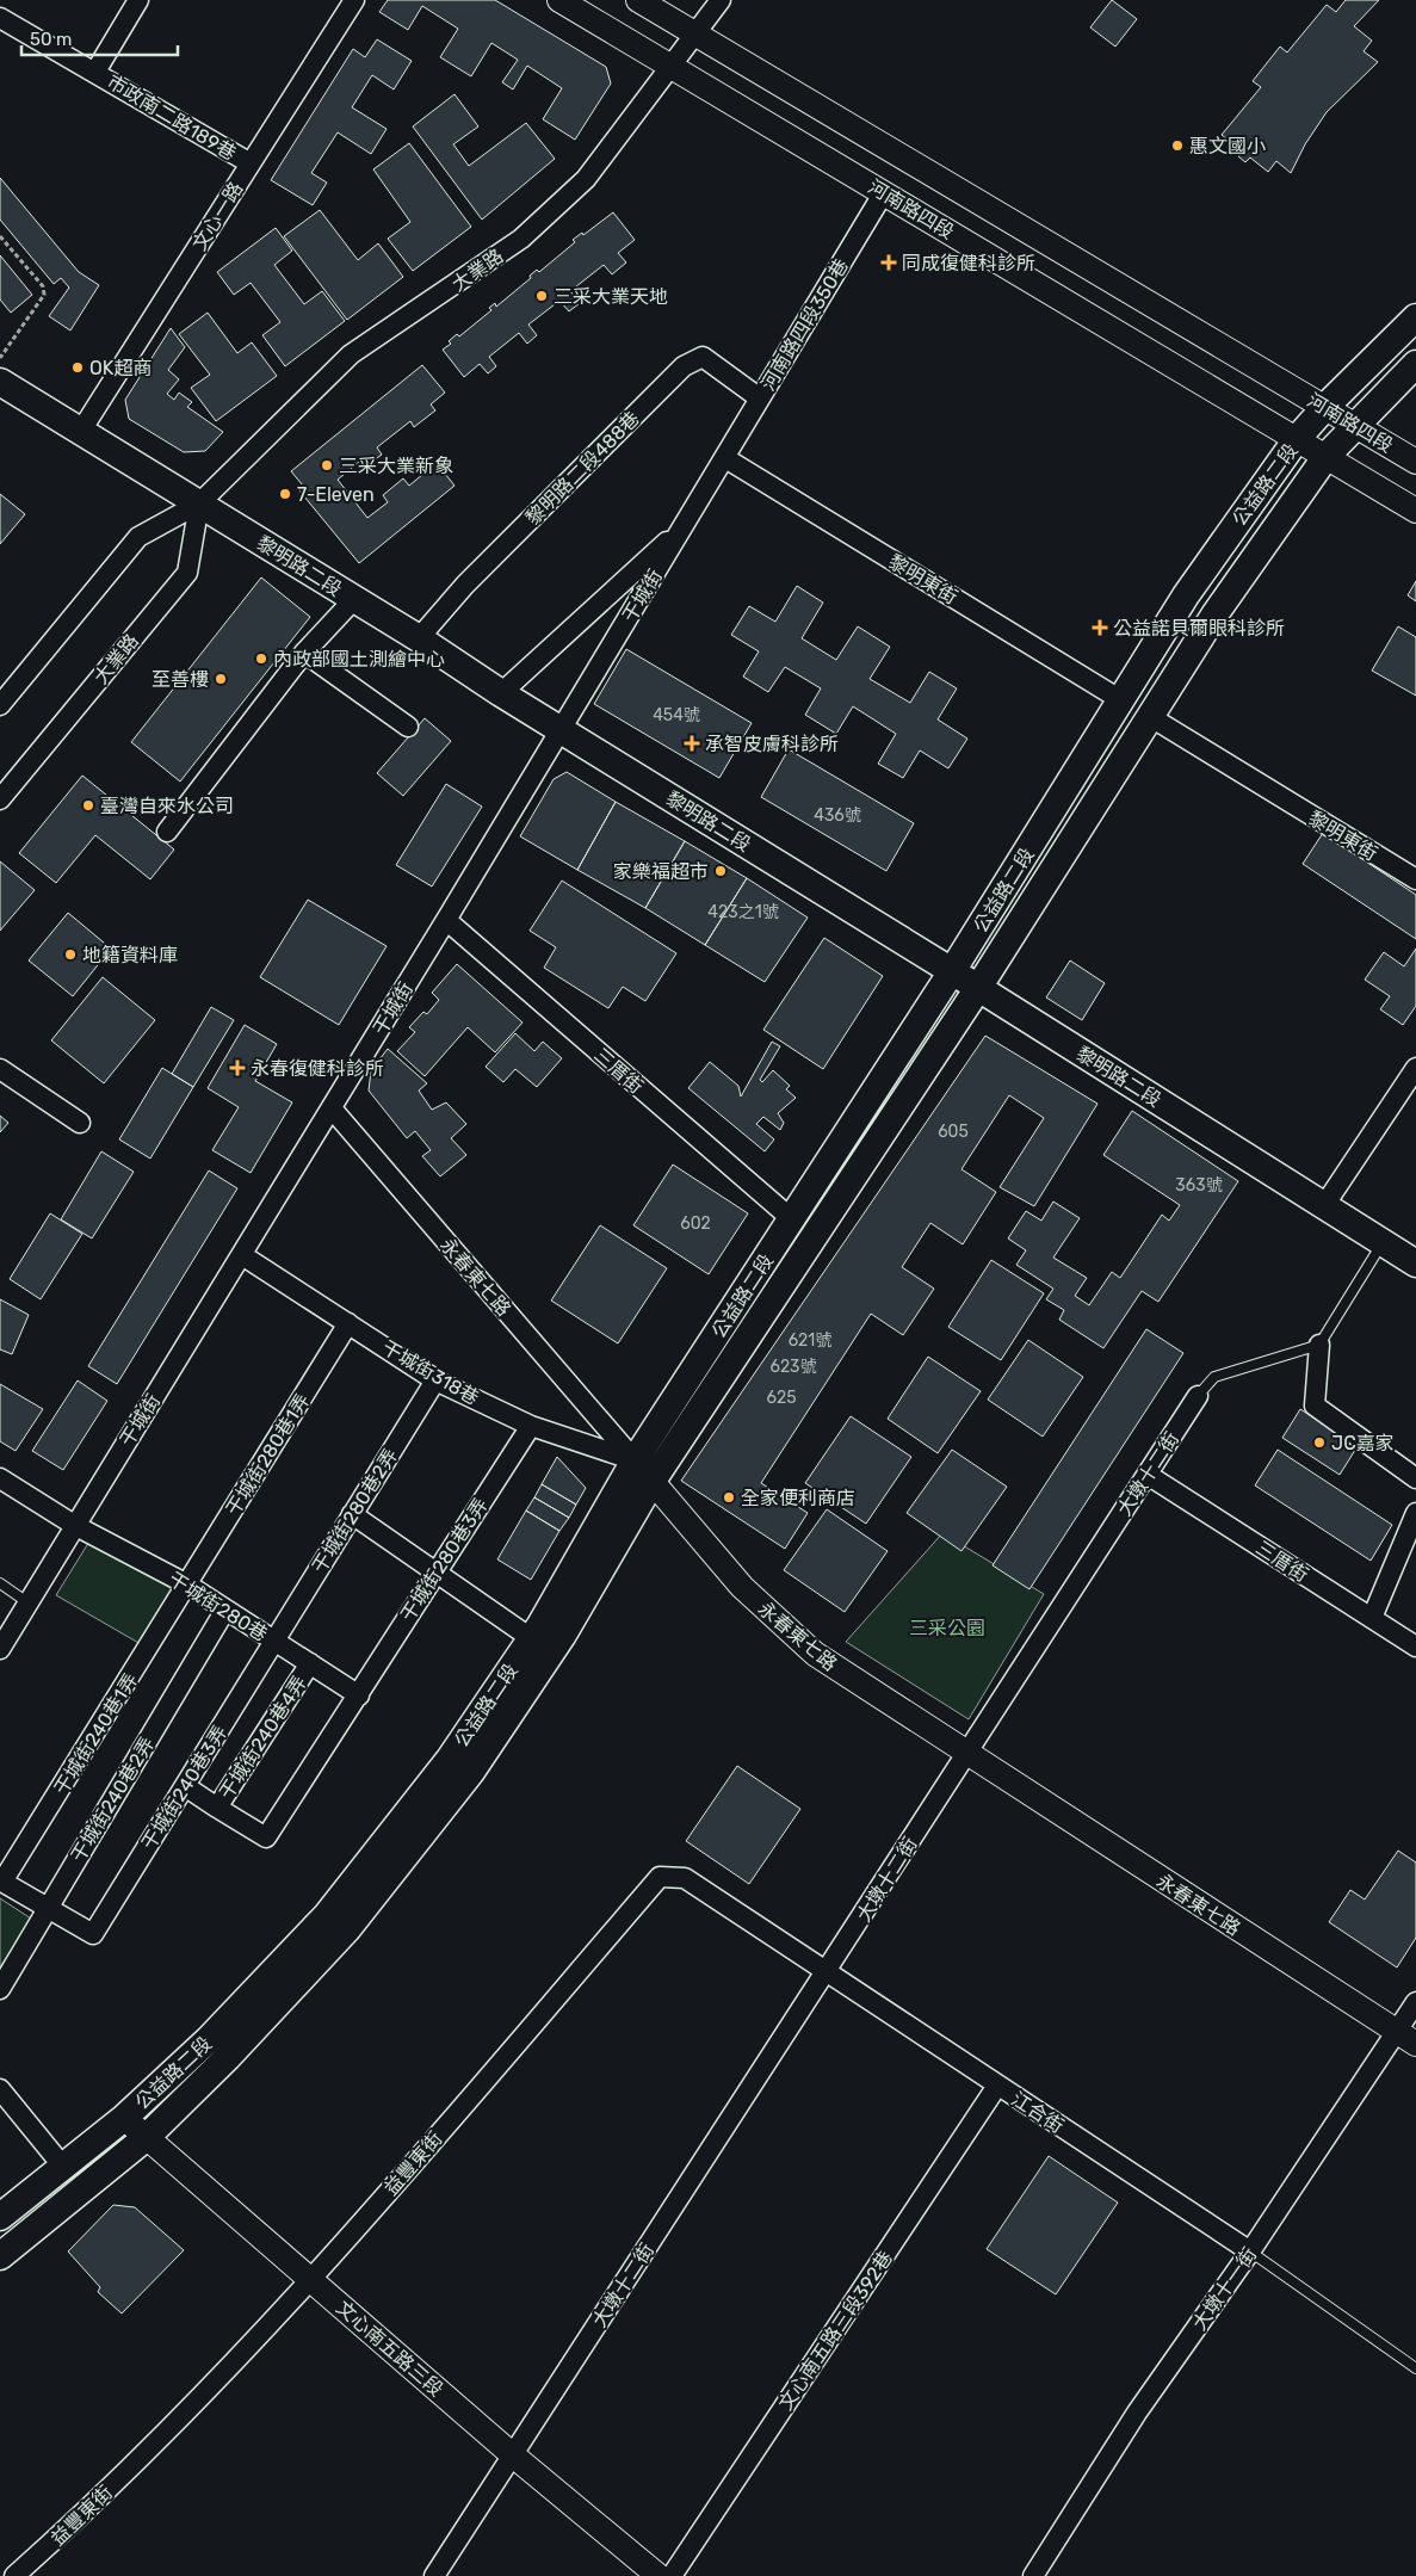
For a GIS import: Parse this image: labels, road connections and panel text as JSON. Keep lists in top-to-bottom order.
{
  "streets": {
    "main road": ["公益路二段", "黎明路二段"],
    "street": [
      "市政南二路189巷",
      "河南路四段",
      "文心一路",
      "大業路",
      "河南路四段350巷",
      "黎明路二段488巷",
      "黎明東街",
      "干城街",
      "三厝街",
      "永春東七路",
      "干城街318巷",
      "干城街280巷1弄",
      "大墩十二街",
      "干城街280巷2弄",
      "干城街280巷3弄",
      "干城街280巷",
      "干城街240巷1弄",
      "干城街240巷4弄",
      "干城街240巷3弄",
      "干城街240巷2弄",
      "江合街",
      "益豐東街",
      "大墩十一街",
      "文心南五路三段392巷",
      "文心南五路三段"
    ]
  },
  "crossings": [
    ["市政南二路189巷", "文心一路"],
    ["河南路四段", "大業路"],
    ["河南路四段", "河南路四段350巷"],
    ["河南路四段", "公益路二段"],
    ["文心一路", "黎明路二段"],
    ["大業路", "黎明路二段"],
    ["河南路四段350巷", "黎明路二段488巷"],
    ["河南路四段350巷", "黎明東街"],
    ["河南路四段350巷", "干城街"],
    ["黎明路二段488巷", "黎明路二段"],
    ["公益路二段", "黎明路二段"],
    ["公益路二段", "黎明東街"],
    ["公益路二段", "三厝街"],
    ["公益路二段", "永春東七路"],
    ["公益路二段", "干城街318巷"],
    ["公益路二段", "文心南五路三段"],
    ["黎明路二段", "干城街"],
    ["黎明東街", "干城街"],
    ["干城街", "三厝街"],
    ["干城街", "永春東七路"],
    ["干城街", "干城街318巷"],
    ["干城街", "干城街280巷"],
    ["三厝街", "大墩十二街"],
    ["永春東七路", "干城街318巷"],
    ["永春東七路", "大墩十二街"],
    ["永春東七路", "大墩十一街"],
    ["干城街318巷", "干城街280巷1弄"],
    ["干城街318巷", "干城街280巷2弄"],
    ["干城街318巷", "干城街280巷3弄"],
    ["干城街280巷1弄", "干城街280巷"],
    ["干城街280巷1弄", "干城街240巷1弄"],
    ["大墩十二街", "江合街"],
    ["大墩十二街", "益豐東街"],
    ["大墩十二街", "文心南五路三段"],
    ["干城街280巷2弄", "干城街280巷"],
    ["干城街280巷2弄", "干城街240巷3弄"],
    ["干城街280巷3弄", "干城街280巷"],
    ["干城街280巷3弄", "干城街240巷4弄"],
    ["干城街280巷", "干城街240巷1弄"],
    ["干城街280巷", "干城街240巷4弄"],
    ["干城街280巷", "干城街240巷3弄"],
    ["干城街280巷", "干城街240巷2弄"],
    ["干城街240巷4弄", "干城街240巷3弄"],
    ["干城街240巷3弄", "干城街240巷2弄"],
    ["江合街", "益豐東街"],
    ["江合街", "大墩十一街"],
    ["江合街", "文心南五路三段392巷"],
    ["益豐東街", "文心南五路三段"]
  ],
  "parks": ["三采公園"],
  "places": {
    "other": [
      "惠文國小",
      "三采大業天地",
      "OK超商",
      "三采大業新象",
      "7-Eleven",
      "內政部國土測繪中心",
      "至善樓",
      "臺灣自來水公司",
      "家樂福超市",
      "地籍資料庫",
      "JC嘉家",
      "全家便利商店"
    ],
    "health": [
      "同成復健科診所",
      "公益諾貝爾眼科診所",
      "承智皮膚科診所",
      "永春復健科診所"
    ]
  },
  "house_numbers": [
    "454號",
    "436號",
    "423之1號",
    "605",
    "363號",
    "602",
    "621號",
    "623號",
    "625"
  ],
  "scale_bar": "50 m"
}
